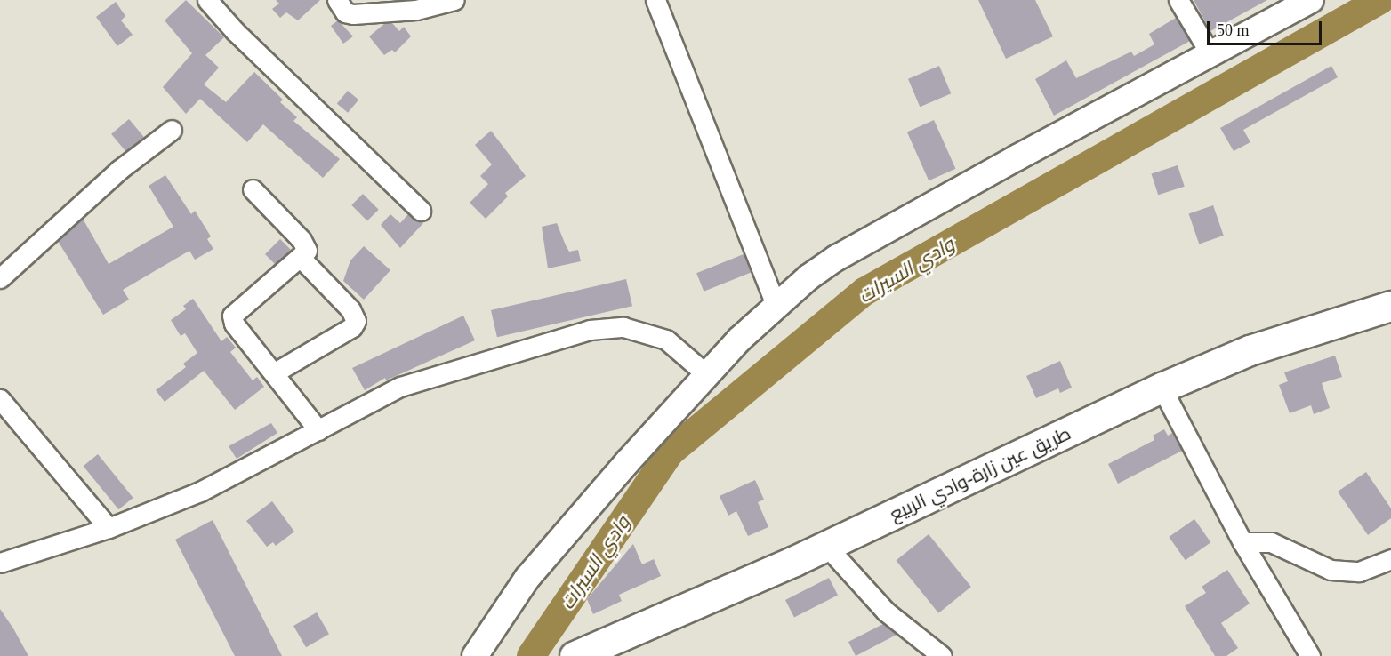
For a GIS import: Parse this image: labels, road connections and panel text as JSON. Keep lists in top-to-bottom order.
{
  "streets": {
    "main road": ["طريق عين زارة-وادي الربيع"]
  },
  "water": ["وادي السيرات"],
  "scale_bar": "50 m"
}
